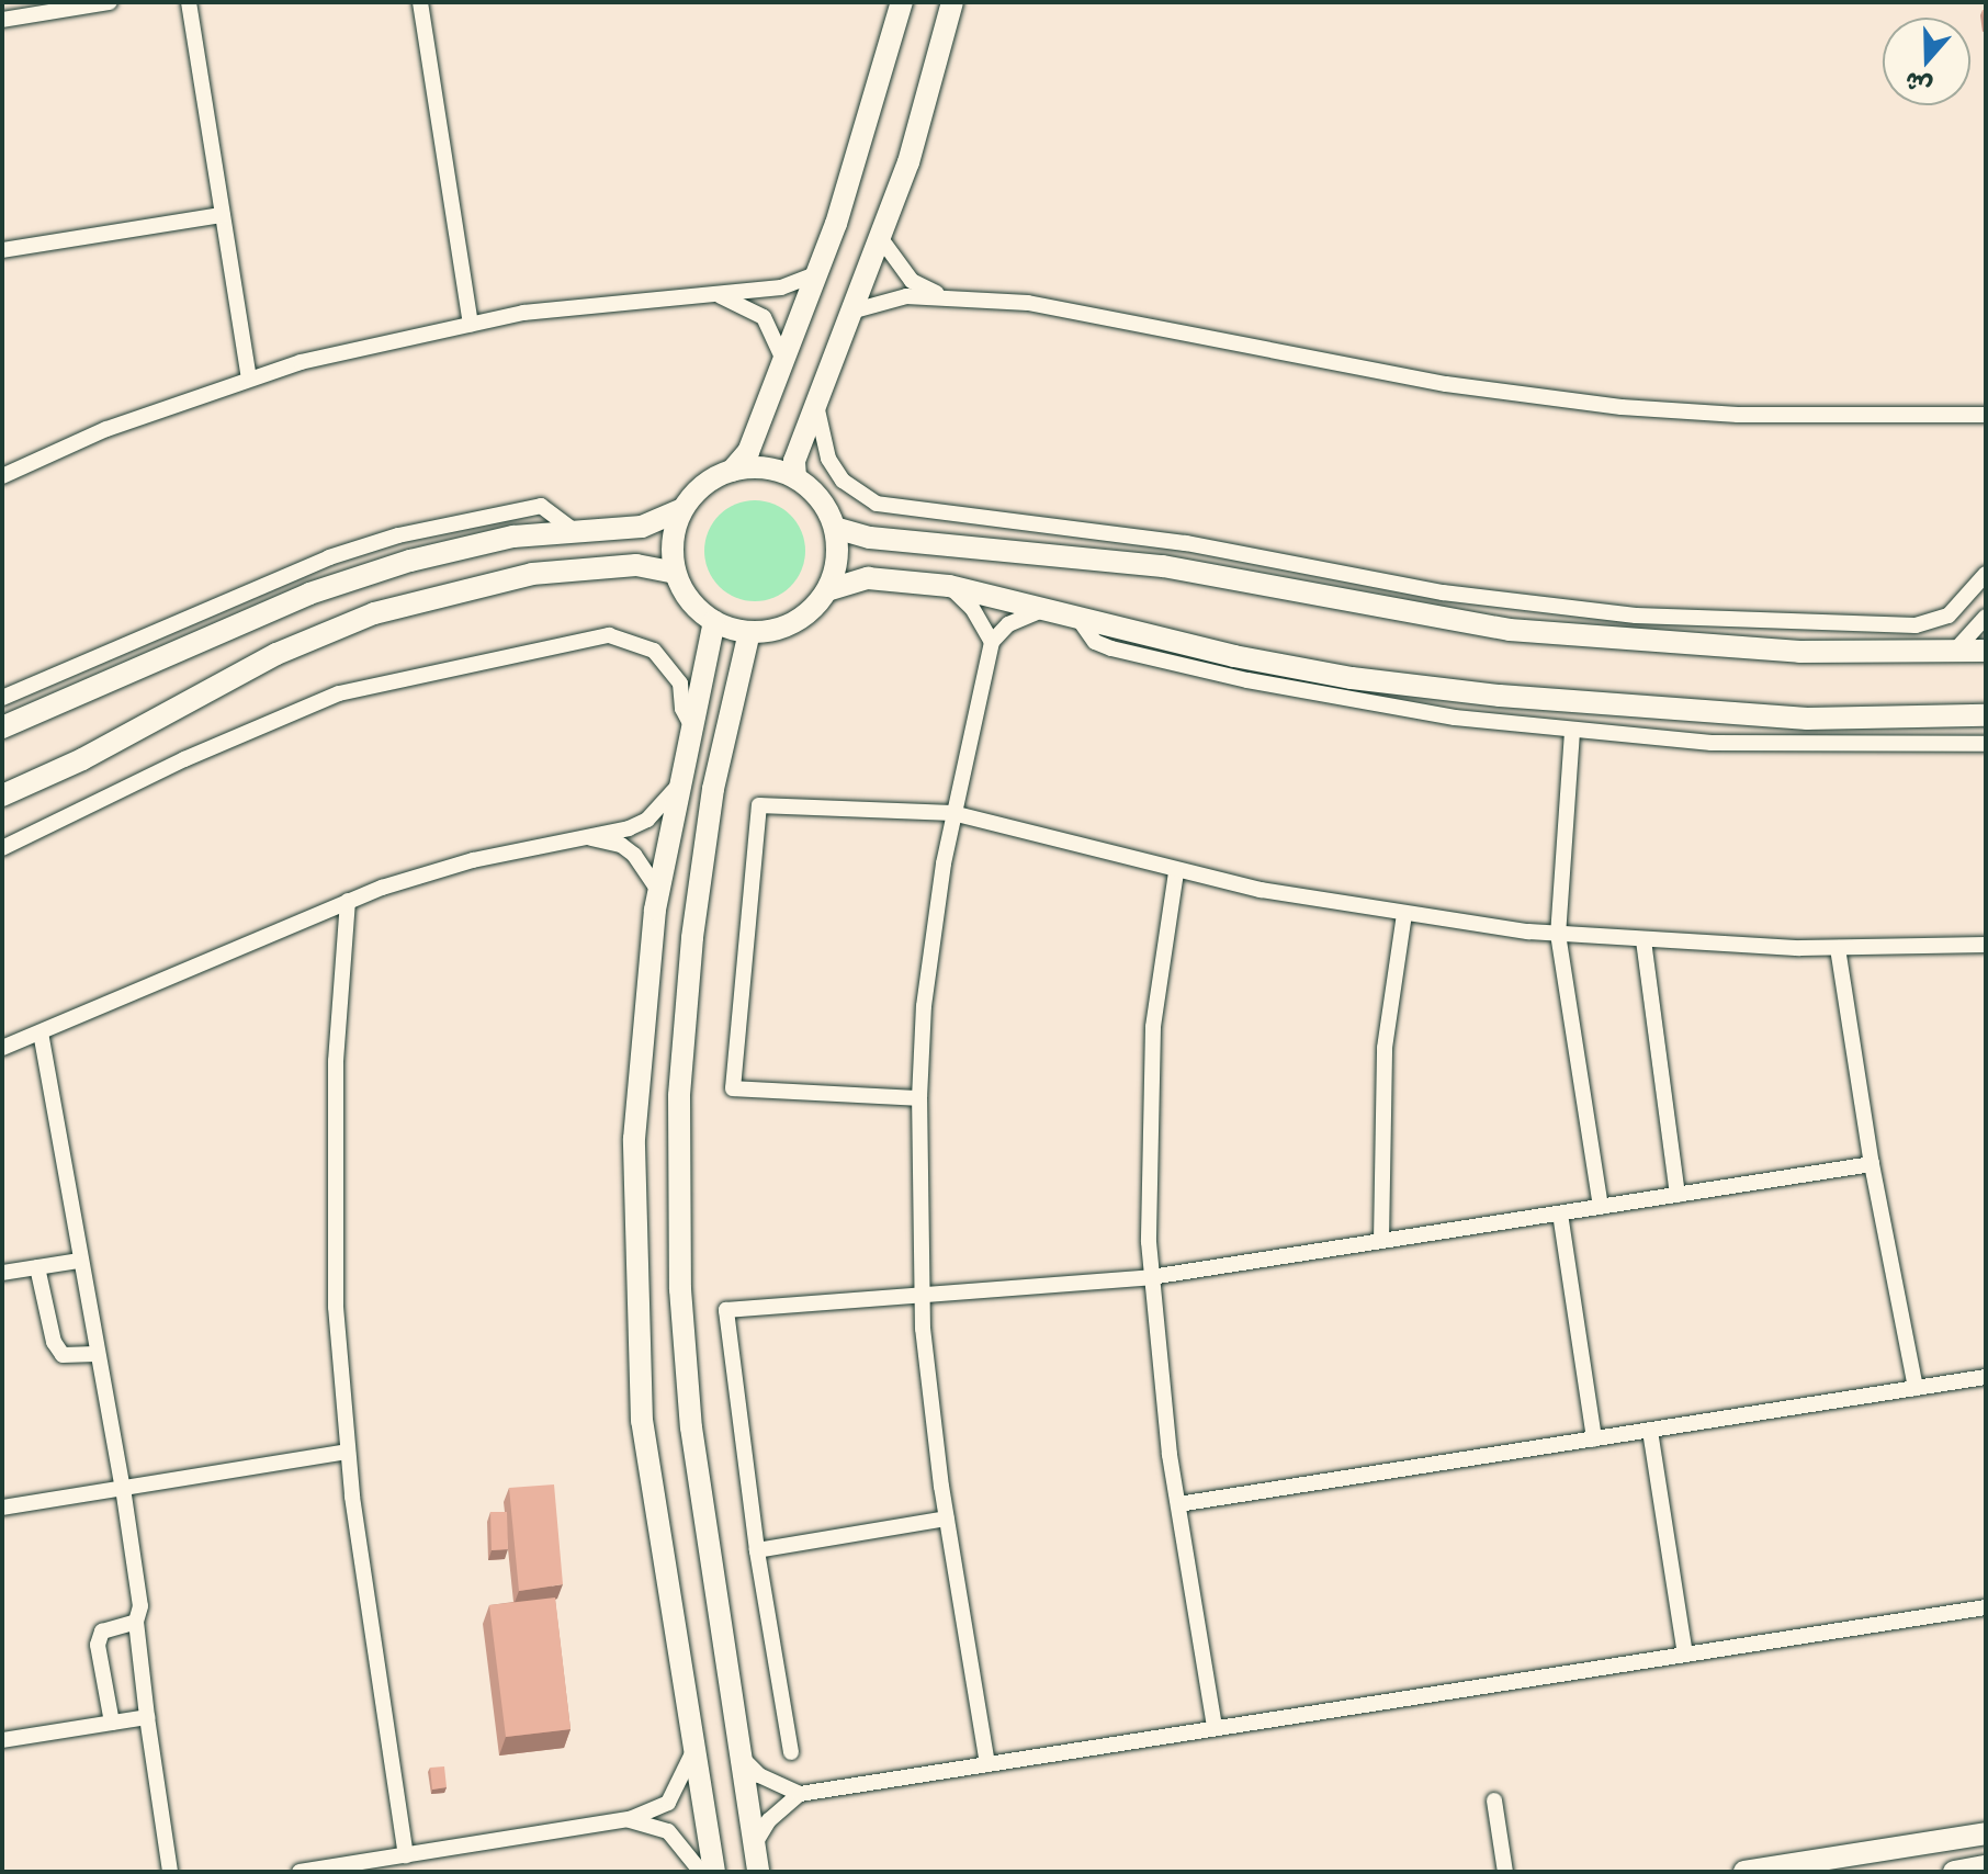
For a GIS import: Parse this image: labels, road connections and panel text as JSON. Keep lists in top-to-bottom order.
{
  "north": "bottom"
}
